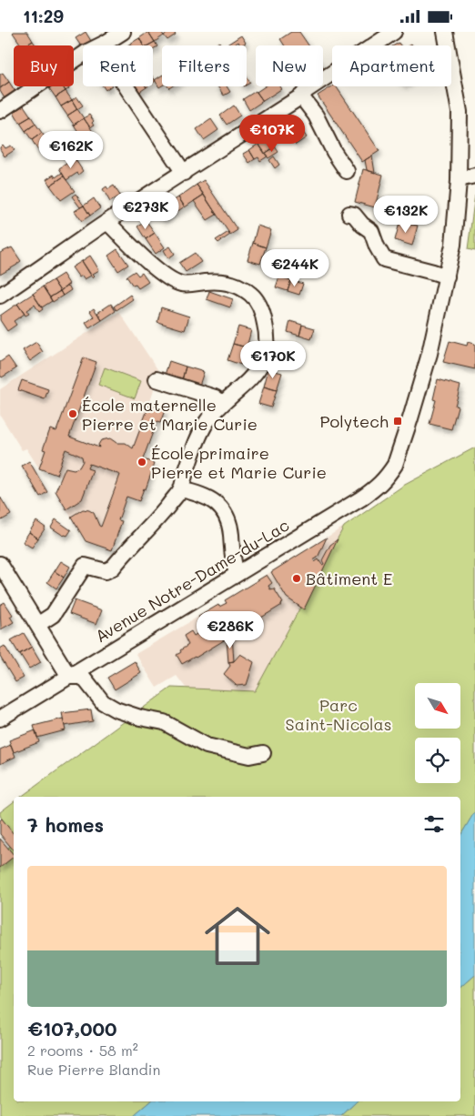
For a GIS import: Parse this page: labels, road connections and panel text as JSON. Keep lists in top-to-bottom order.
{
  "streets": {
    "street": ["Avenue Notre-Dame-du-Lac"]
  },
  "parks": ["Parc Saint-Nicolas"],
  "places": {
    "other": ["École maternelle Pierre et Marie Curie", "École primaire Pierre et Marie Curie", "Bâtiment E"],
    "transit": ["Polytech"]
  },
  "north": "bottom right",
  "page": {
    "status": "11:29",
    "chip": [
      "Buy",
      "Rent",
      "Filters",
      "New",
      "Apartment"
    ],
    "price": [
      "€107K",
      "€162K",
      "€273K",
      "€132K",
      "€244K",
      "€170K",
      "€286K"
    ],
    "heading": "7 homes",
    "list": [
      {
        "name": "€107,000",
        "note": "2 rooms · 58 m² · Rue Pierre Blandin"
      }
    ]
  }
}
